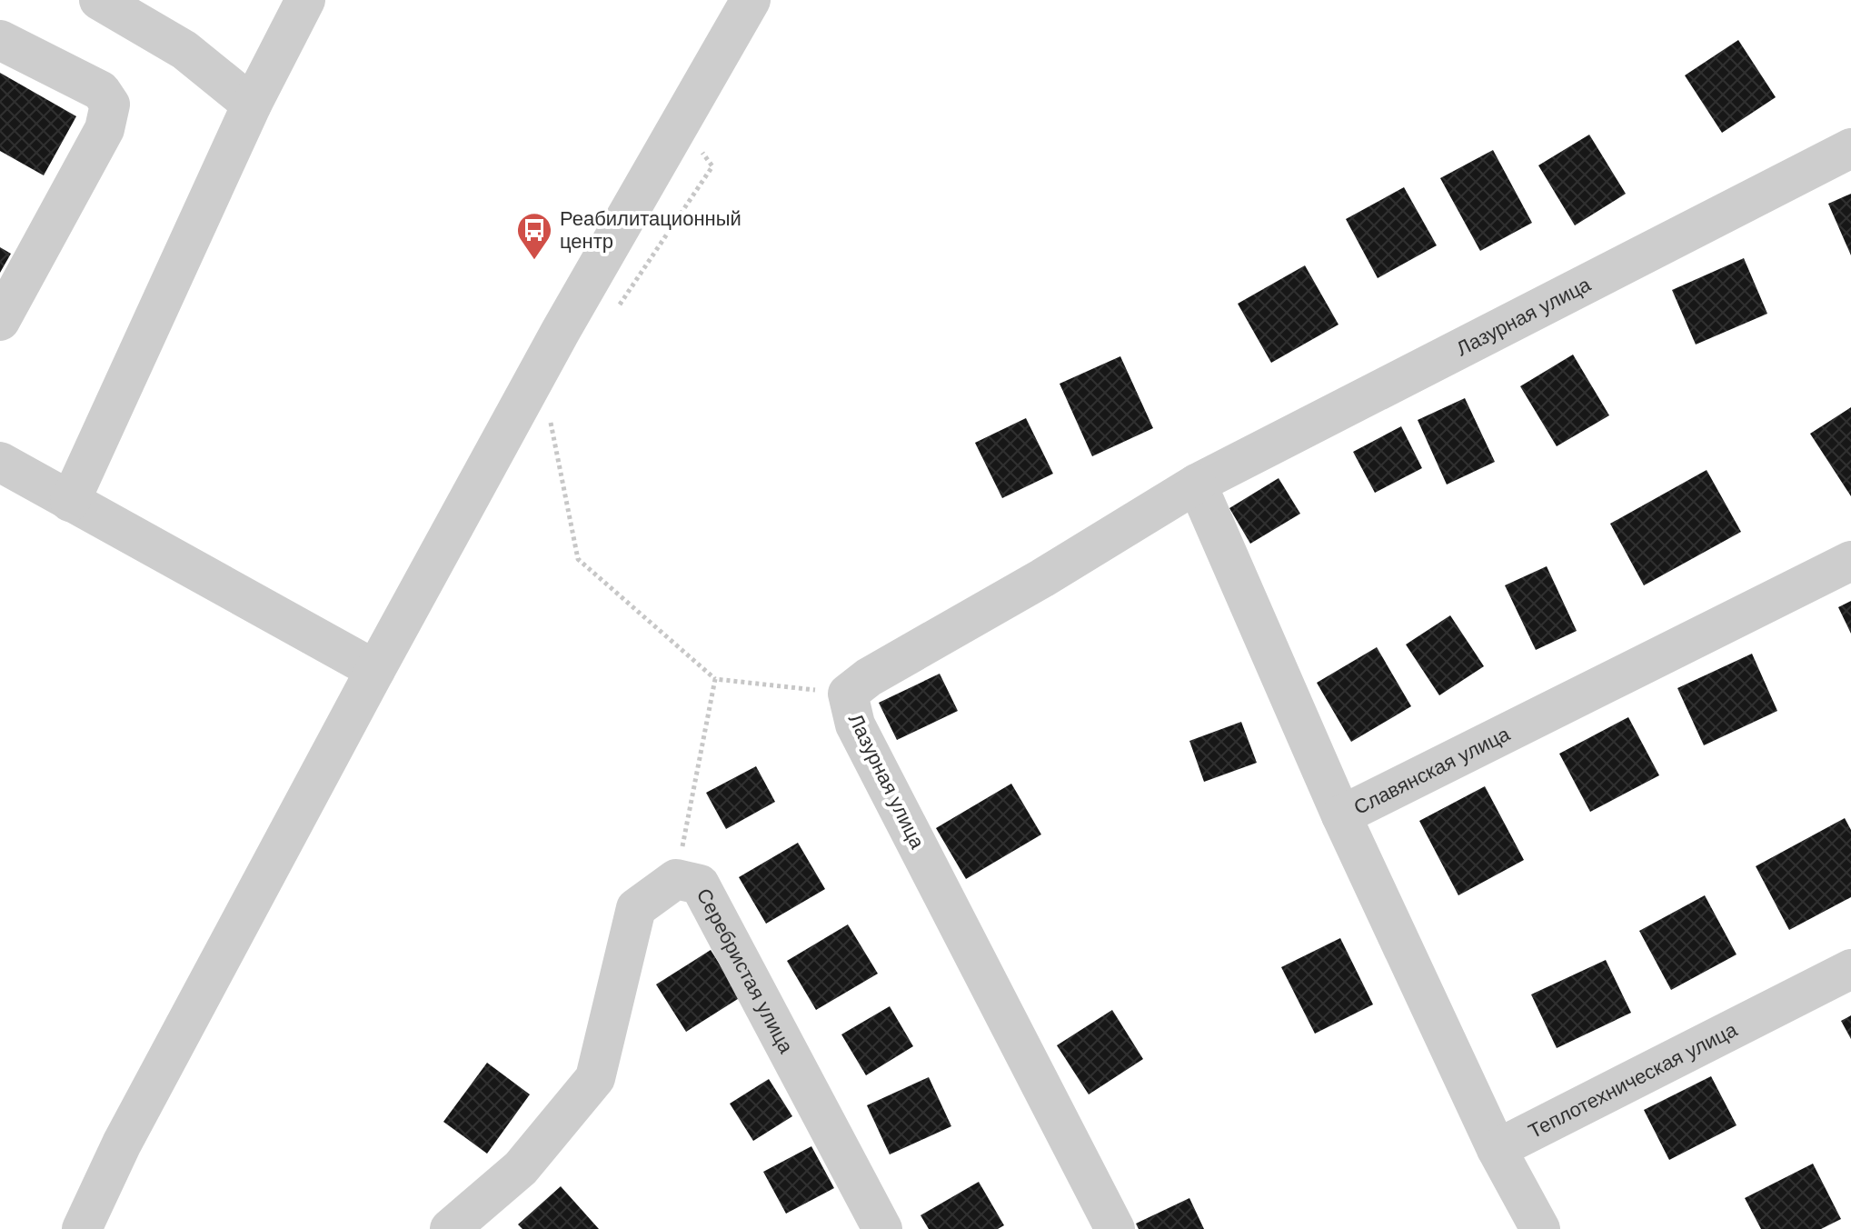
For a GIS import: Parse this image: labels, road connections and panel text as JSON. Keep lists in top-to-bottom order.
{
  "streets": {
    "street": [
      "Лазурная улица",
      "Славянская улица",
      "Серебристая улица",
      "Теплотехническая улица"
    ]
  },
  "crossings": [
    ["Славянская улица", "Теплотехническая улица"]
  ],
  "places": {
    "bus stop": ["Реабилитационный центр"]
  }
}
